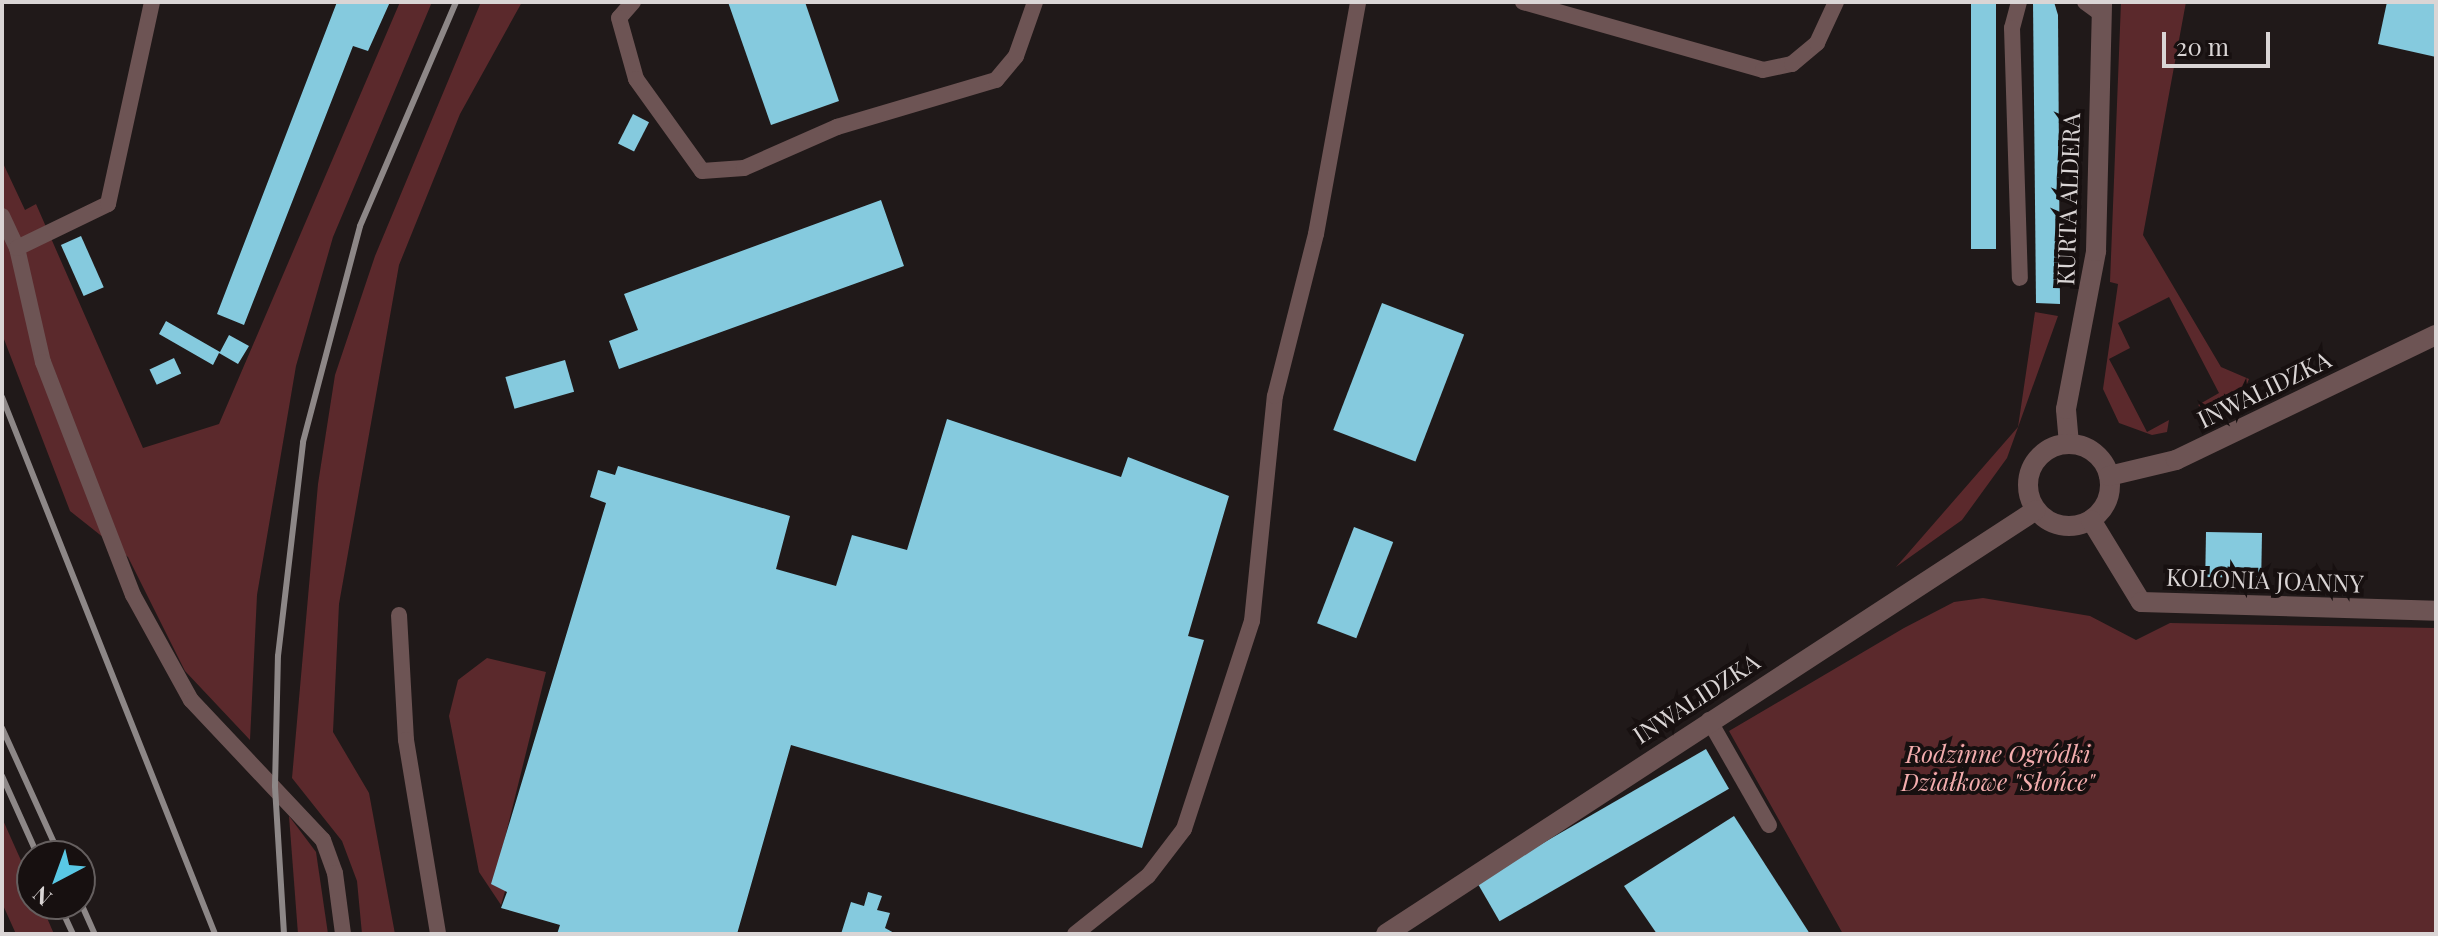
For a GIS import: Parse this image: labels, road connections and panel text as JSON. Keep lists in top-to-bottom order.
{
  "streets": {
    "street": ["KURTA ALDERA", "INWALIDZKA", "KOLONIA JOANNY"]
  },
  "crossings": [
    ["KURTA ALDERA", "INWALIDZKA"],
    ["KURTA ALDERA", "KOLONIA JOANNY"],
    ["INWALIDZKA", "KOLONIA JOANNY"]
  ],
  "parks": ["Rodzinne Ogródki Działkowe \"Słońce\""],
  "scale_bar": "20 m",
  "north": "bottom left"
}
